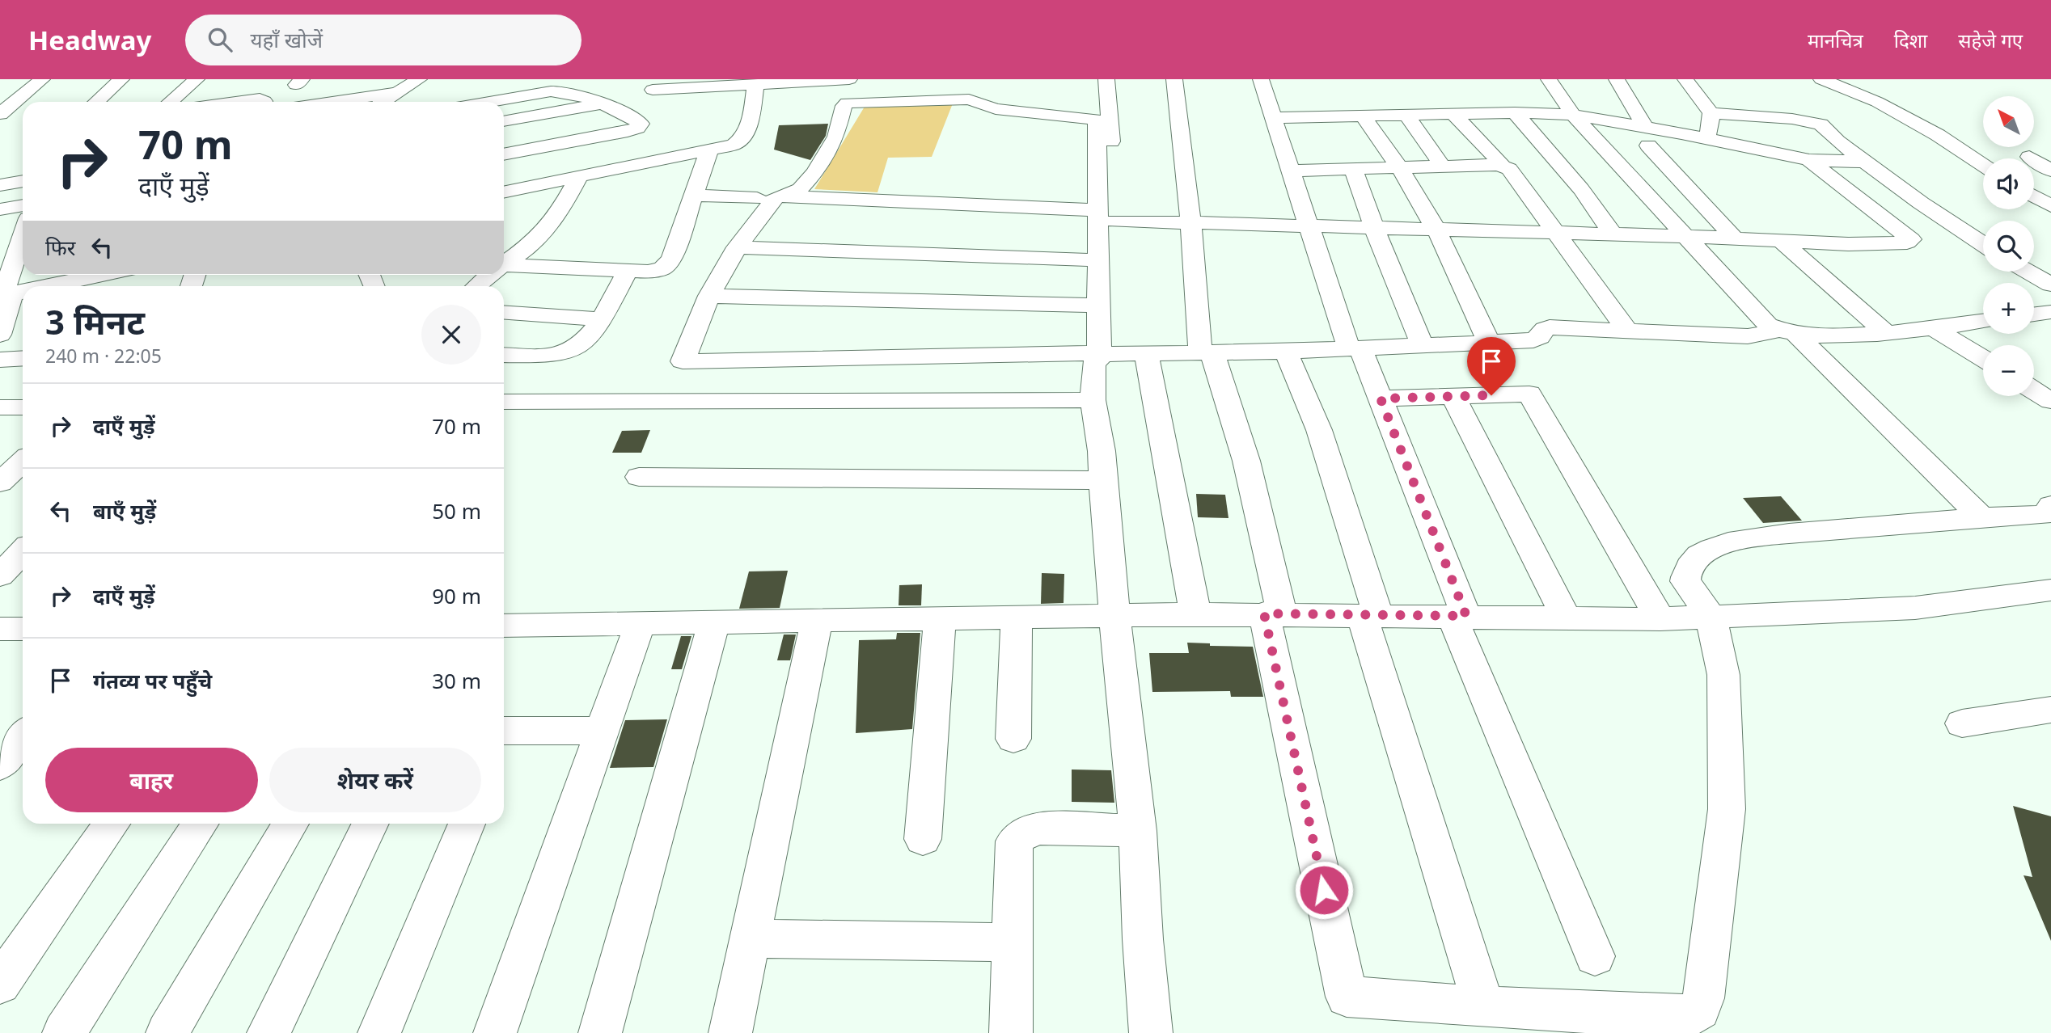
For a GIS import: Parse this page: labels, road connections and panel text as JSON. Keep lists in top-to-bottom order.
{
  "north": "top left",
  "page": {
    "header": "Headway",
    "search": "यहाँ खोजें",
    "nav": ["मानचित्र", "दिशा", "सहेजे गए"],
    "map_buttons": ["+", "−"],
    "turn": ["70 m", "दाएँ मुड़ें"],
    "then": "फिर",
    "heading": ["3 मिनट", "240 m · 22:05"],
    "list": [
      {
        "name": "दाएँ मुड़ें",
        "value": "70 m"
      },
      {
        "name": "बाएँ मुड़ें",
        "value": "50 m"
      },
      {
        "name": "दाएँ मुड़ें",
        "value": "90 m"
      },
      {
        "name": "गंतव्य पर पहुँचे",
        "value": "30 m"
      }
    ],
    "buttons": ["बाहर", "शेयर करें"]
  }
}
